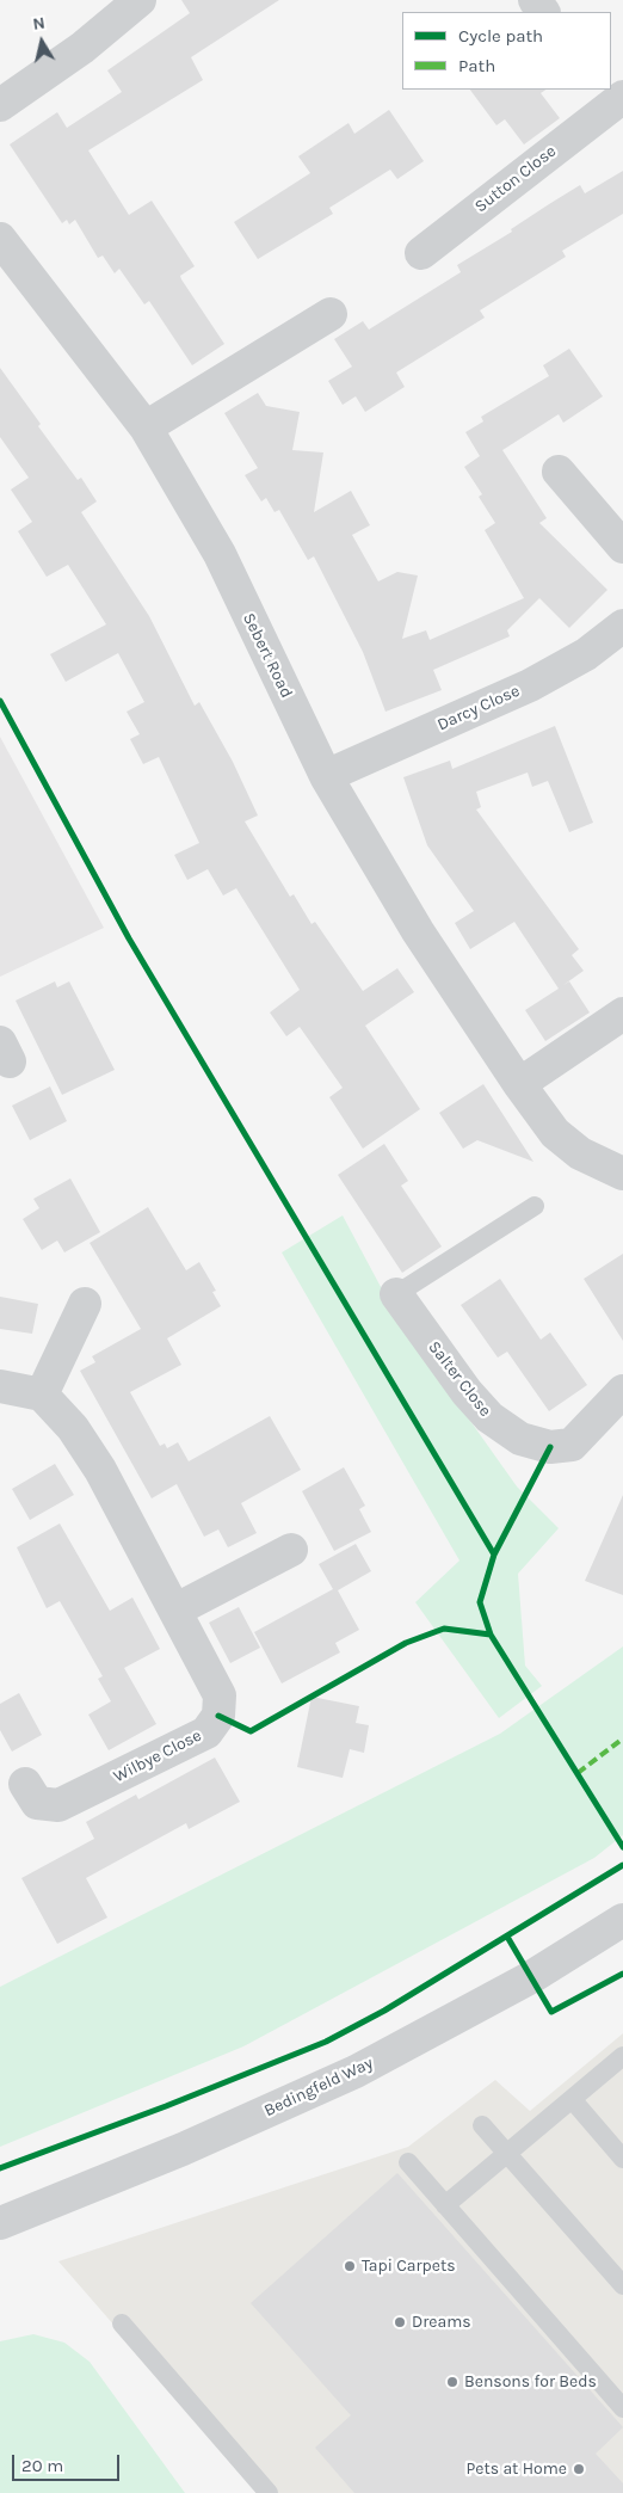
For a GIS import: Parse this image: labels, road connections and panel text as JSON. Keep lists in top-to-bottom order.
{
  "streets": {
    "street": [
      "Sutton Close",
      "Sebert Road",
      "Darcy Close",
      "Salter Close",
      "Wilbye Close",
      "Bedingfeld Way"
    ]
  },
  "crossings": [
    ["Sebert Road", "Darcy Close"]
  ],
  "places": [
    "Tapi Carpets",
    "Dreams",
    "Bensons for Beds",
    "Pets at Home"
  ],
  "legend": ["Cycle path", "Path"],
  "scale_bar": "20 m",
  "north": "top"
}
